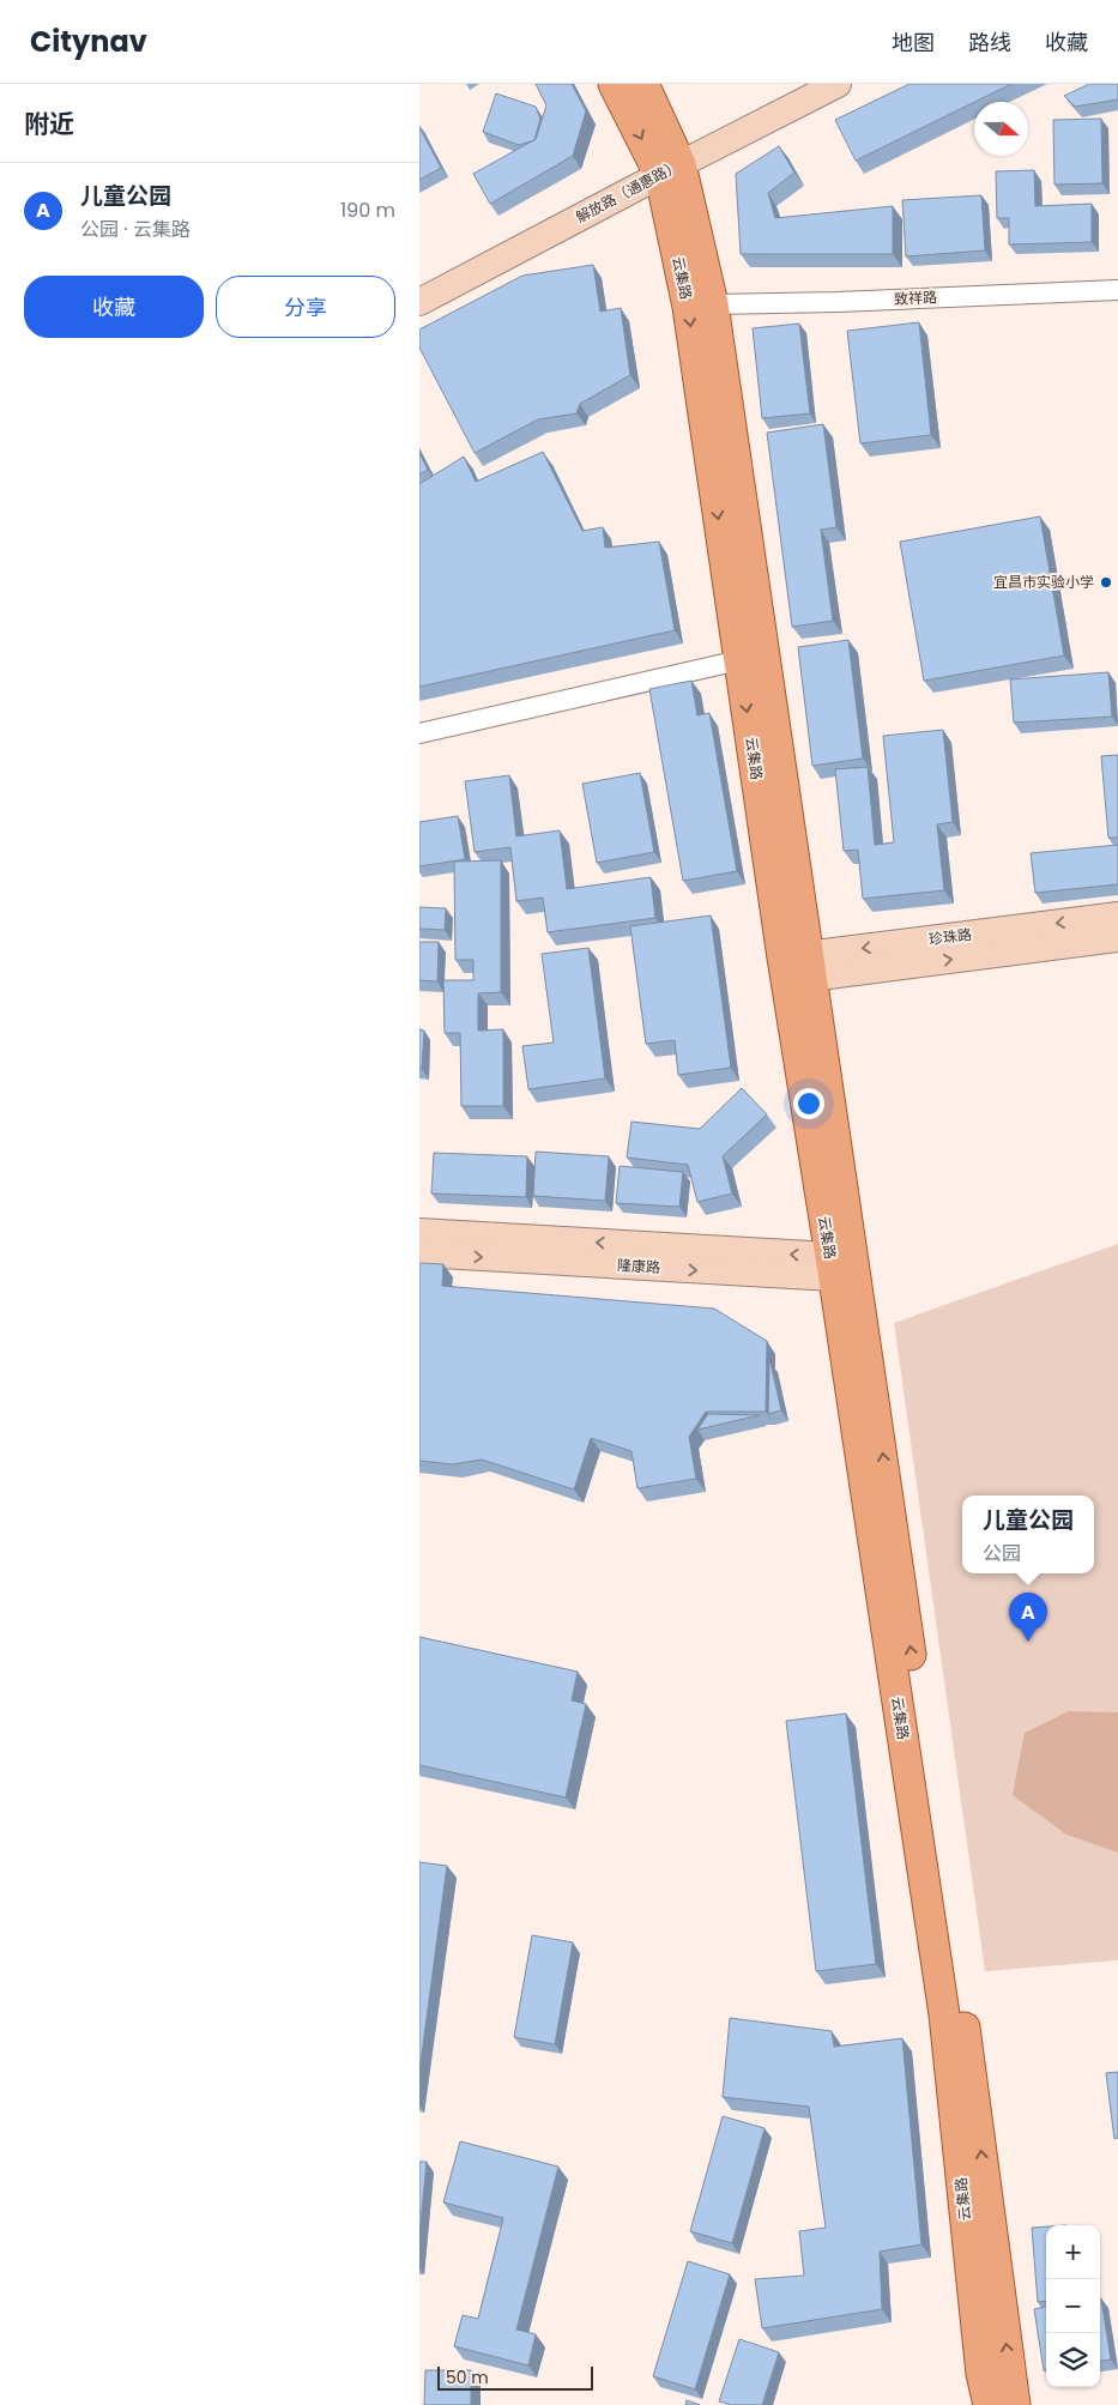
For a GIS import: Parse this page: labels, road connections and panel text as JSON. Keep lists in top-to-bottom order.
{
  "streets": {
    "main road": [
      "解放路（通惠路）",
      "云集路",
      "珍珠路",
      "隆康路"
    ],
    "street": ["致祥路"]
  },
  "crossings": [
    ["解放路（通惠路）", "云集路"],
    ["云集路", "致祥路"],
    ["云集路", "珍珠路"],
    ["云集路", "隆康路"]
  ],
  "places": ["宜昌市实验小学"],
  "scale_bar": "50 m",
  "north": "right",
  "page": {
    "header": "Citynav",
    "nav": ["地图", "路线", "收藏"],
    "heading": "附近",
    "list": [
      {
        "mark": "A",
        "name": "儿童公园",
        "note": "公园 · 云集路",
        "value": "190 m"
      }
    ],
    "buttons": ["收藏", "分享"],
    "popup": ["儿童公园", "公园"],
    "pins": "A",
    "map_buttons": ["+", "−"],
    "scale": "50 m"
  }
}
